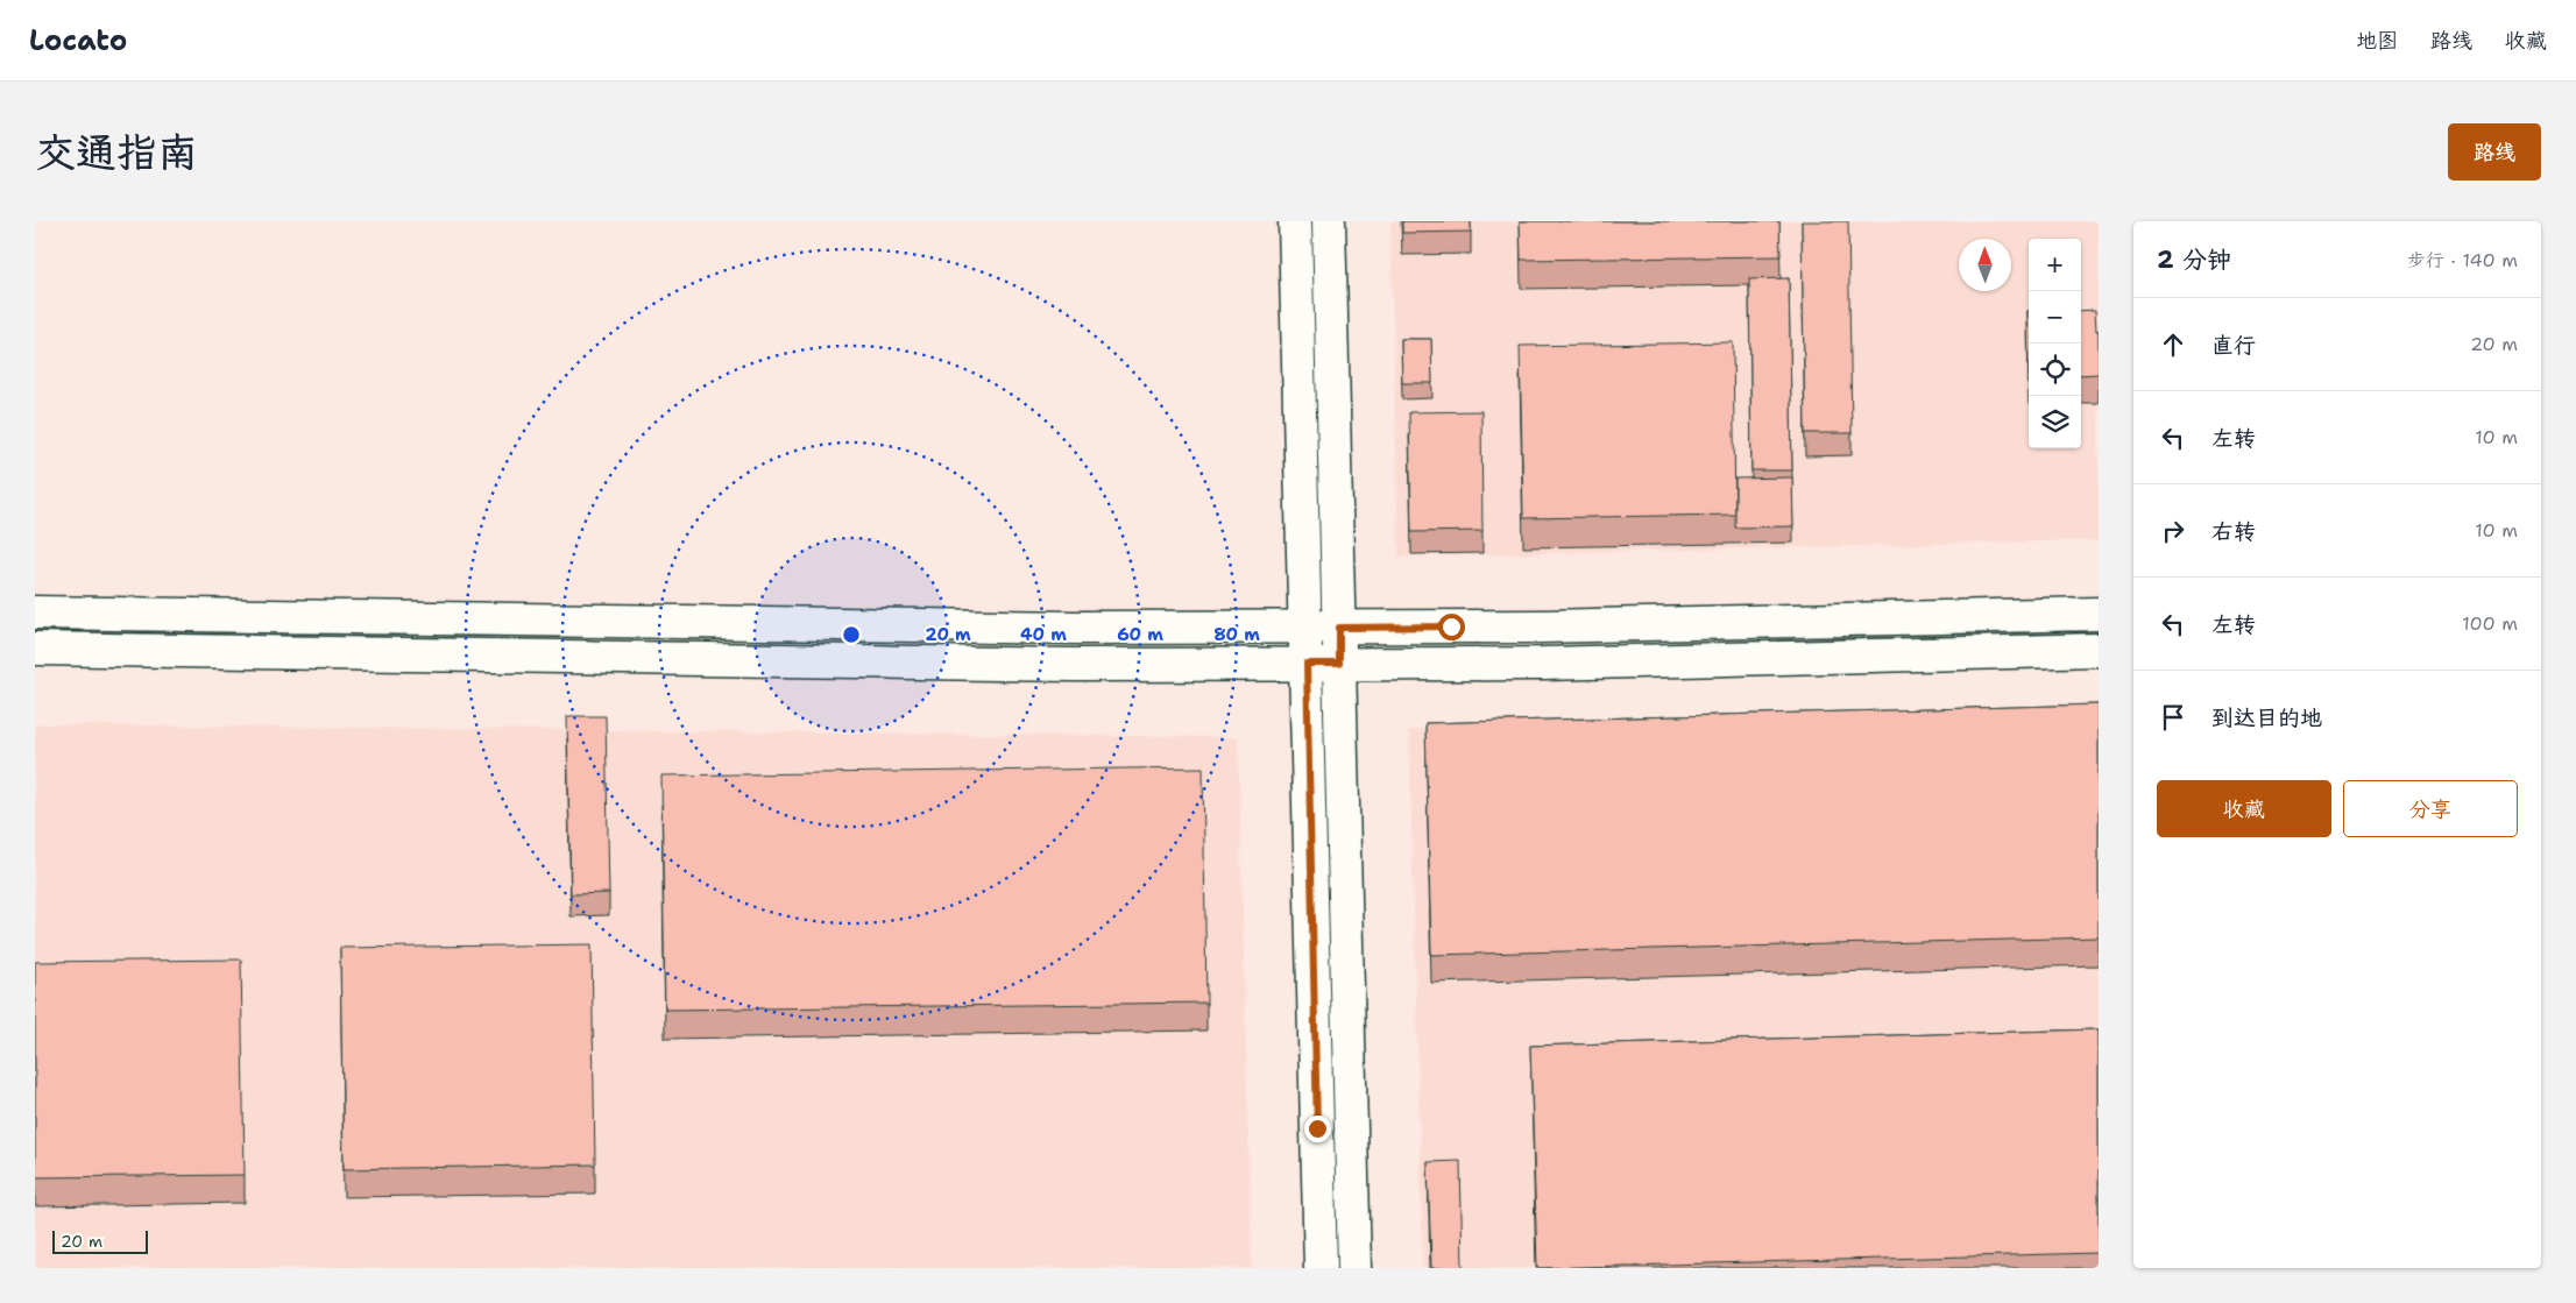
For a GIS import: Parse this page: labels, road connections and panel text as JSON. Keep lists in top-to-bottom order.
{
  "scale_bar": "20 m",
  "north": "top",
  "page": {
    "header": "Locato",
    "nav": ["地图", "路线", "收藏"],
    "buttons": [
      "路线",
      ["收藏", "分享"]
    ],
    "title": "交通指南",
    "heading": ["2 分钟", "步行 · 140 m"],
    "map_buttons": ["+", "−"],
    "list": [
      ["直行", "20 m"],
      ["左转", "10 m"],
      ["右转", "10 m"],
      ["左转", "100 m"],
      "到达目的地"
    ],
    "scale": "20 m"
  },
  "rings": [
    "20 m",
    "40 m",
    "60 m",
    "80 m"
  ]
}
